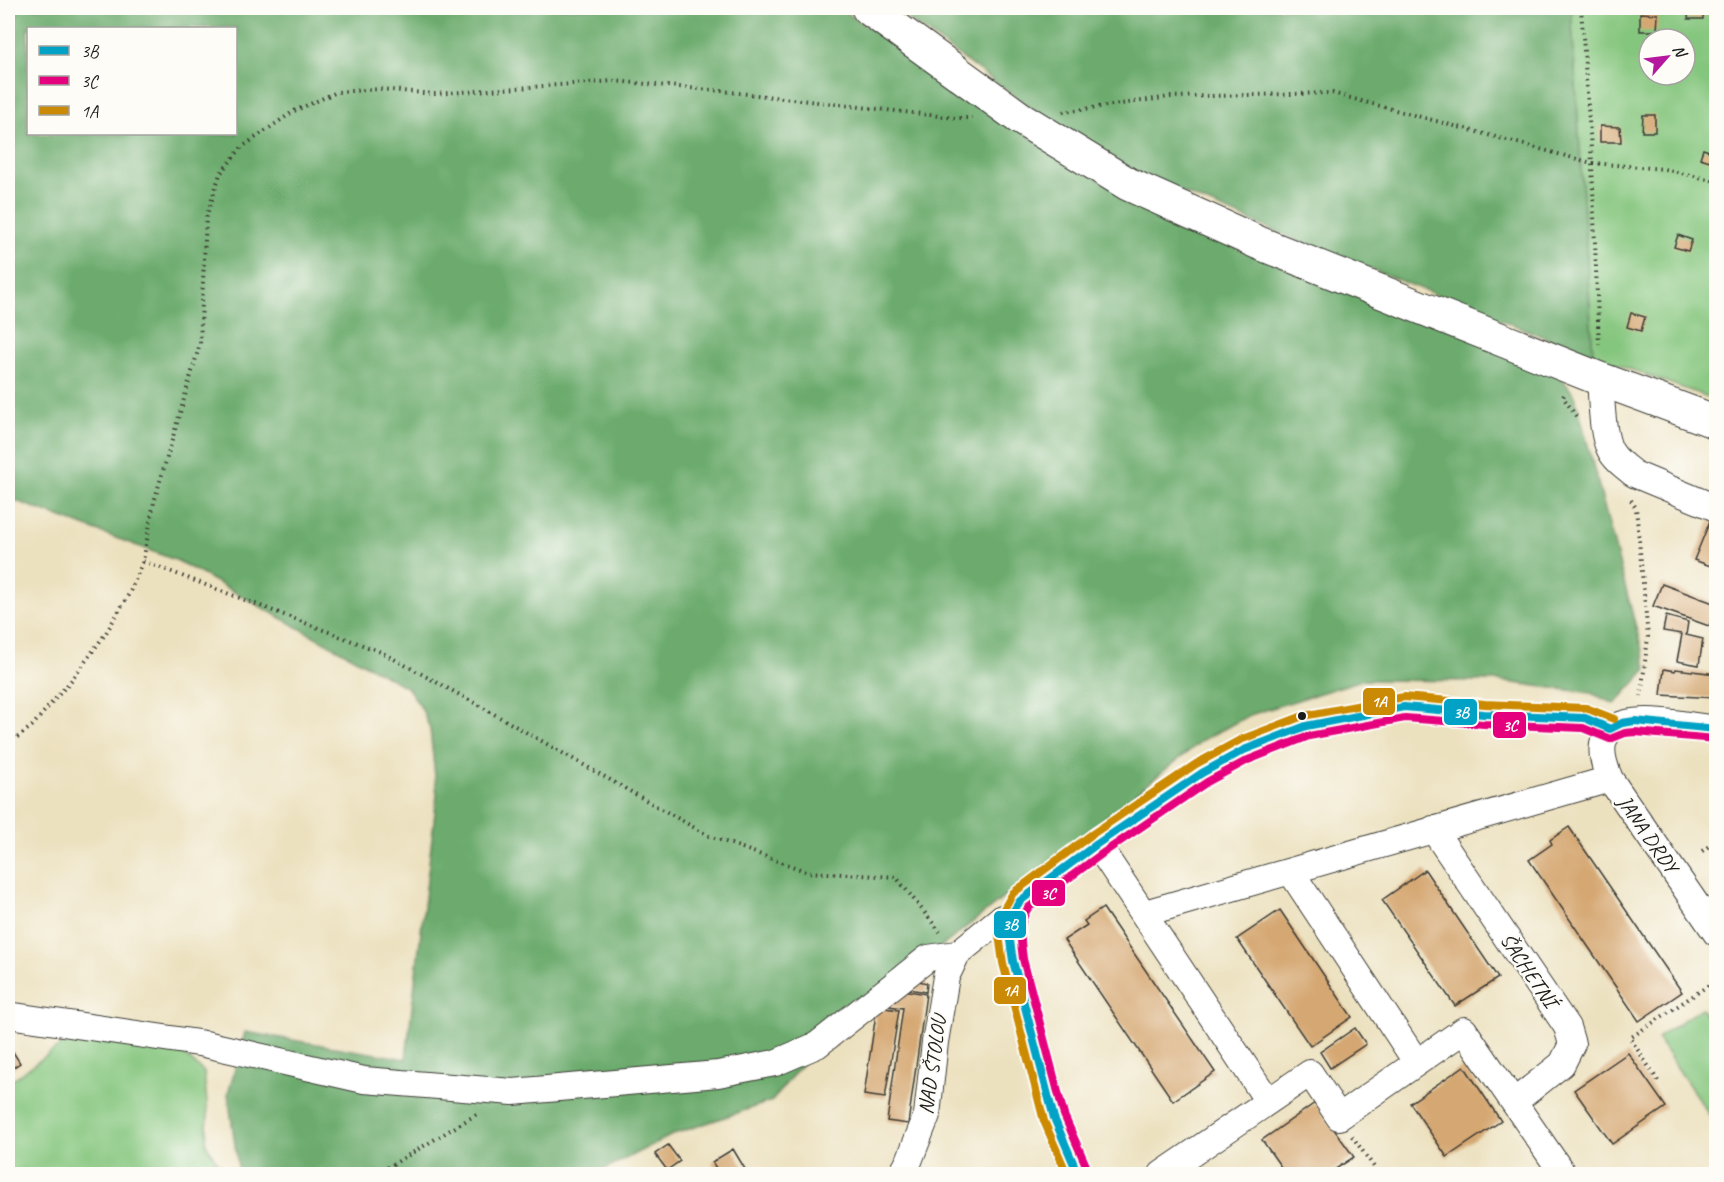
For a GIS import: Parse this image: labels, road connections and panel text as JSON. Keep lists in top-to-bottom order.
{
  "streets": {
    "street": ["JANA DRDY", "ŠACHETNÍ", "NAD ŠTOLOU"]
  },
  "lines": ["transit line 1A", "transit line 3B", "transit line 3C"],
  "legend": ["3B", "3C", "1A"],
  "north": "top right"
}
